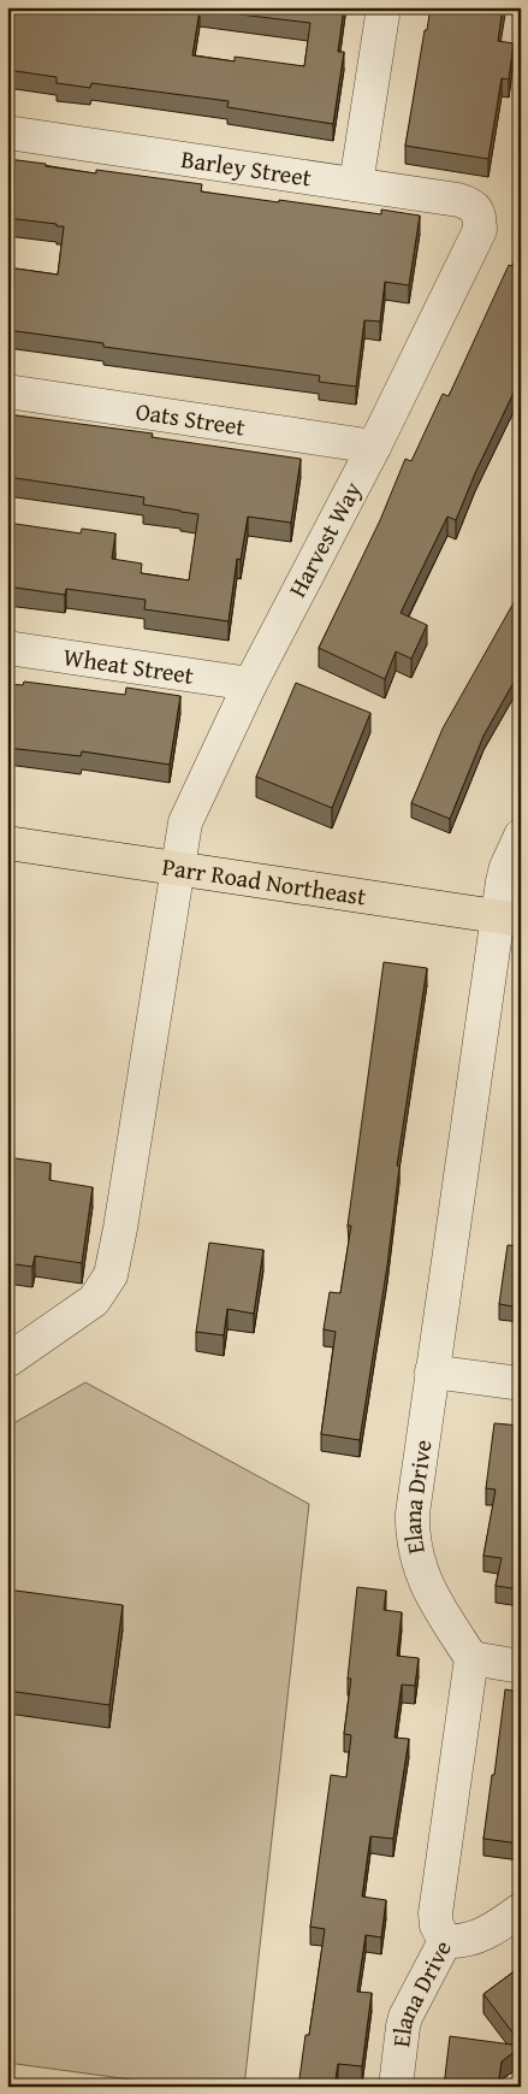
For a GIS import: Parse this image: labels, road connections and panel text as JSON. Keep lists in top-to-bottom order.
{
  "streets": {
    "main road": ["Parr Road Northeast"],
    "street": [
      "Barley Street",
      "Oats Street",
      "Harvest Way",
      "Wheat Street",
      "Elana Drive"
    ]
  },
  "crossings": [
    ["Barley Street", "Harvest Way"],
    ["Oats Street", "Harvest Way"],
    ["Harvest Way", "Wheat Street"],
    ["Harvest Way", "Parr Road Northeast"],
    ["Parr Road Northeast", "Elana Drive"]
  ]
}
